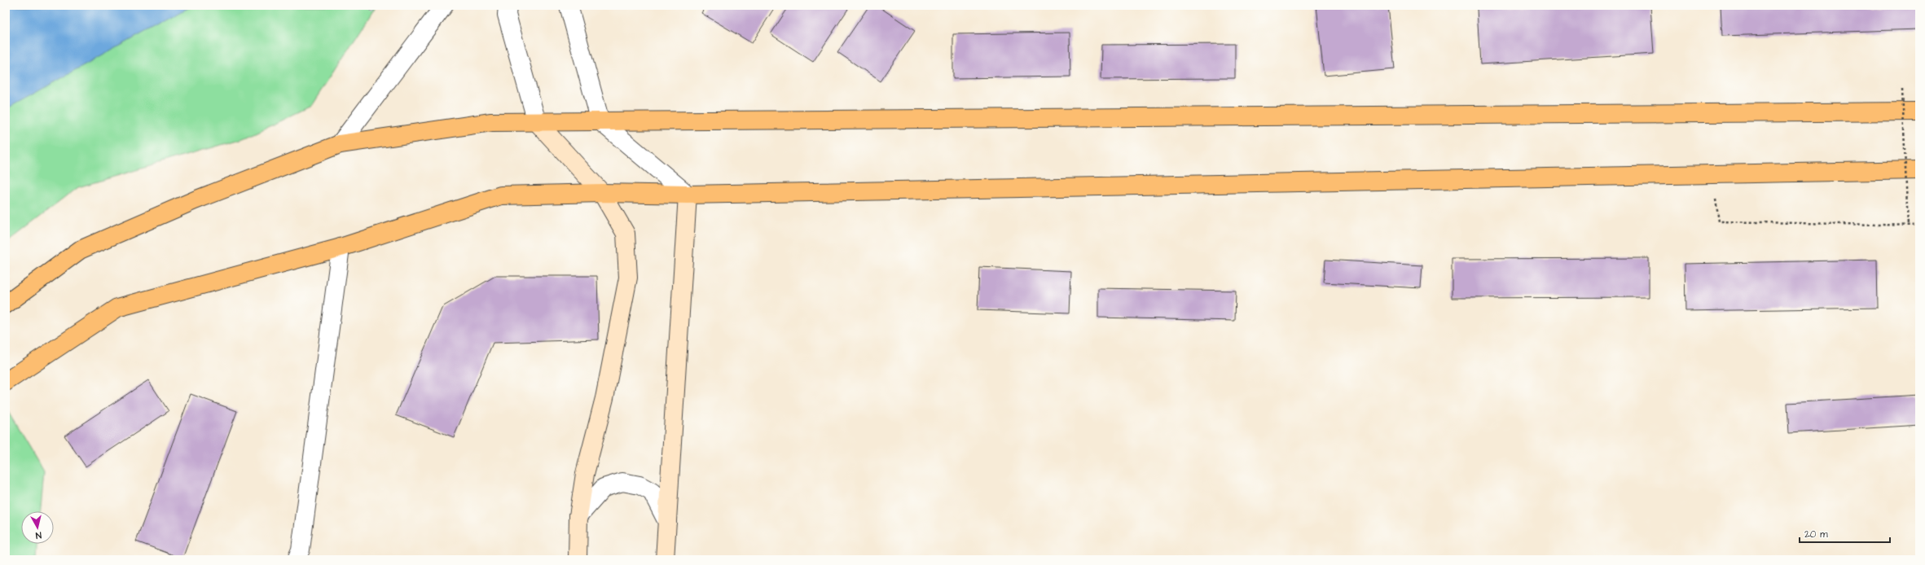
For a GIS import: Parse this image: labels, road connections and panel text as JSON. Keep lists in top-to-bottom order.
{
  "scale_bar": "20 m",
  "north": "bottom"
}
